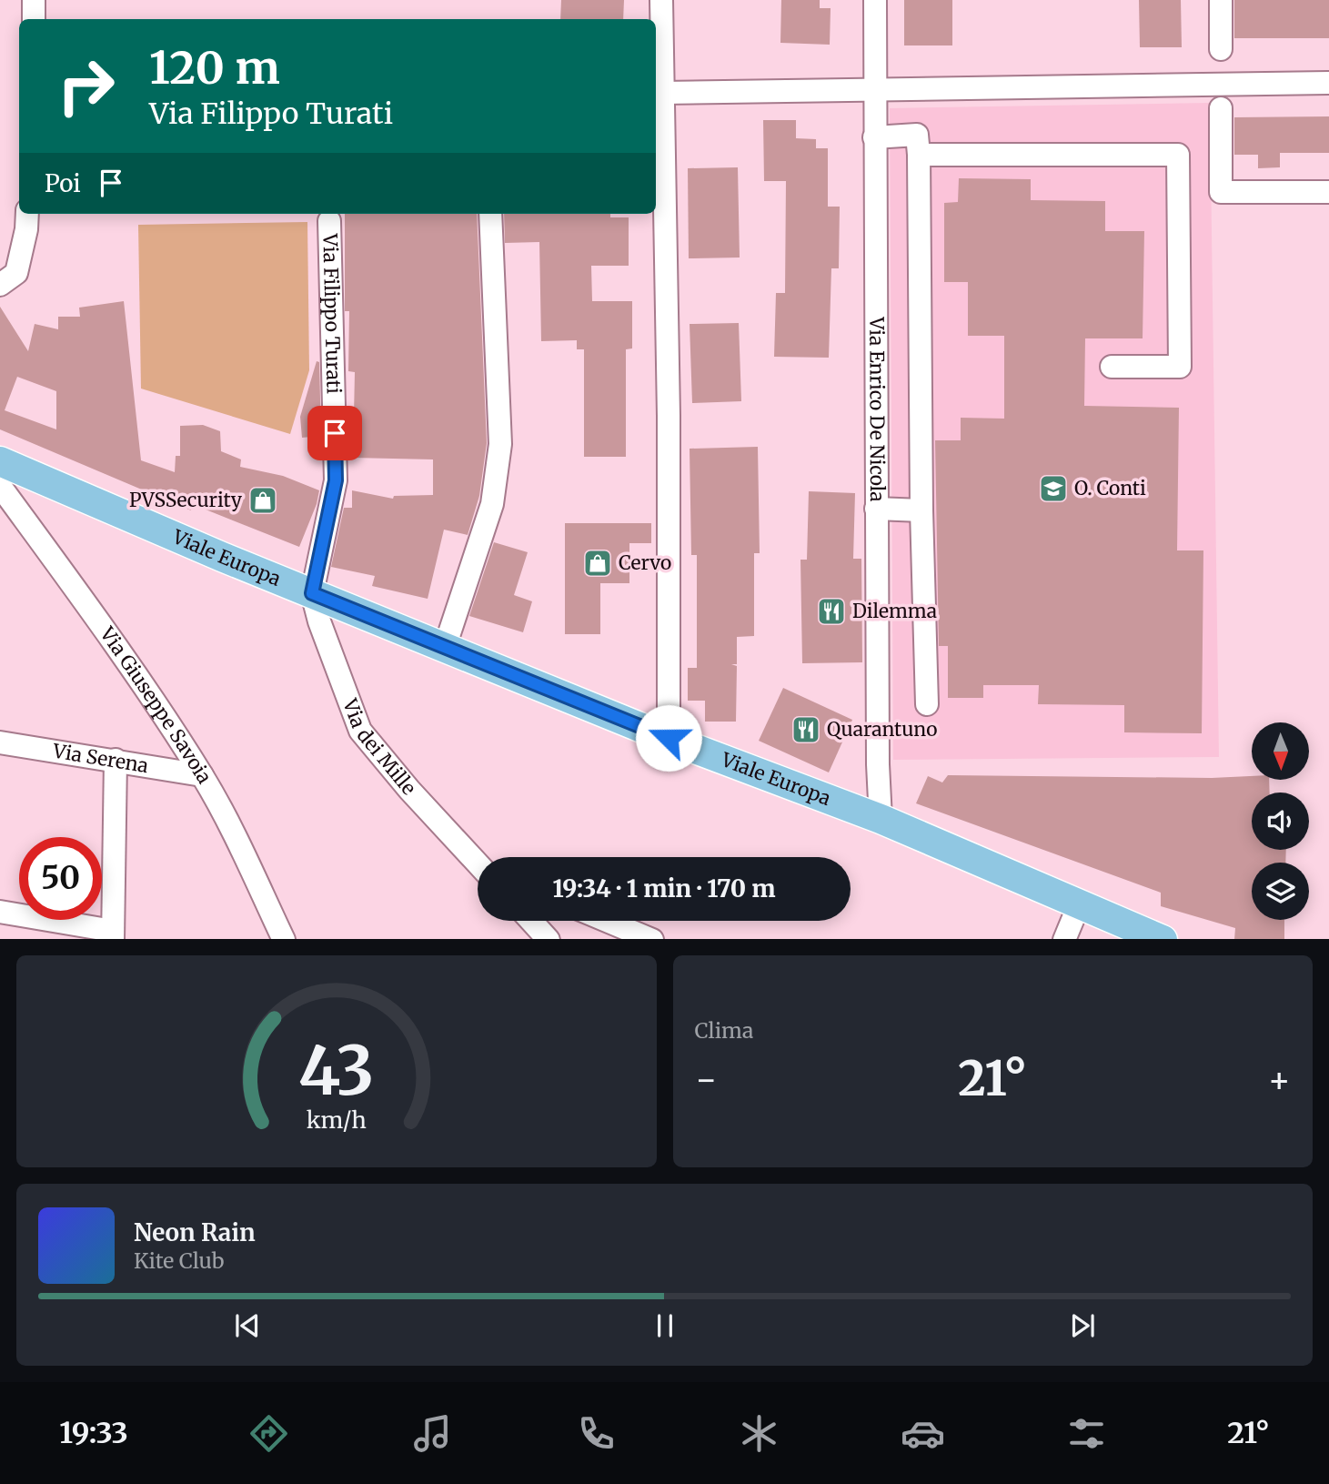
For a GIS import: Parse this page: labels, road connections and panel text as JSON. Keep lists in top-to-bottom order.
{
  "streets": {
    "main road": ["Viale Europa"],
    "street": [
      "Via Filippo Turati",
      "Via Enrico De Nicola",
      "Via Giuseppe Savoia",
      "Via dei Mille",
      "Via Serena"
    ]
  },
  "crossings": [
    ["Via Filippo Turati", "Viale Europa"],
    ["Via Filippo Turati", "Via dei Mille"],
    ["Via Enrico De Nicola", "Viale Europa"],
    ["Viale Europa", "Via dei Mille"],
    ["Via Giuseppe Savoia", "Via Serena"]
  ],
  "places": {
    "school or university": ["O. Conti"],
    "shop": ["PVSSecurity", "Cervo"],
    "restaurant": ["Dilemma", "Quarantuno"]
  },
  "north": "bottom",
  "page": {
    "turn": ["120 m", "Via Filippo Turati"],
    "then": "Poi",
    "limit": "50",
    "trip": "19:34 · 1 min · 170 m",
    "tile": "Clima",
    "heat": ["−", "21°", "+"],
    "song": ["Neon Rain", "Kite Club"],
    "tabs": ["19:33", "21°"],
    "gauge": ["43", "km/h"]
  }
}
